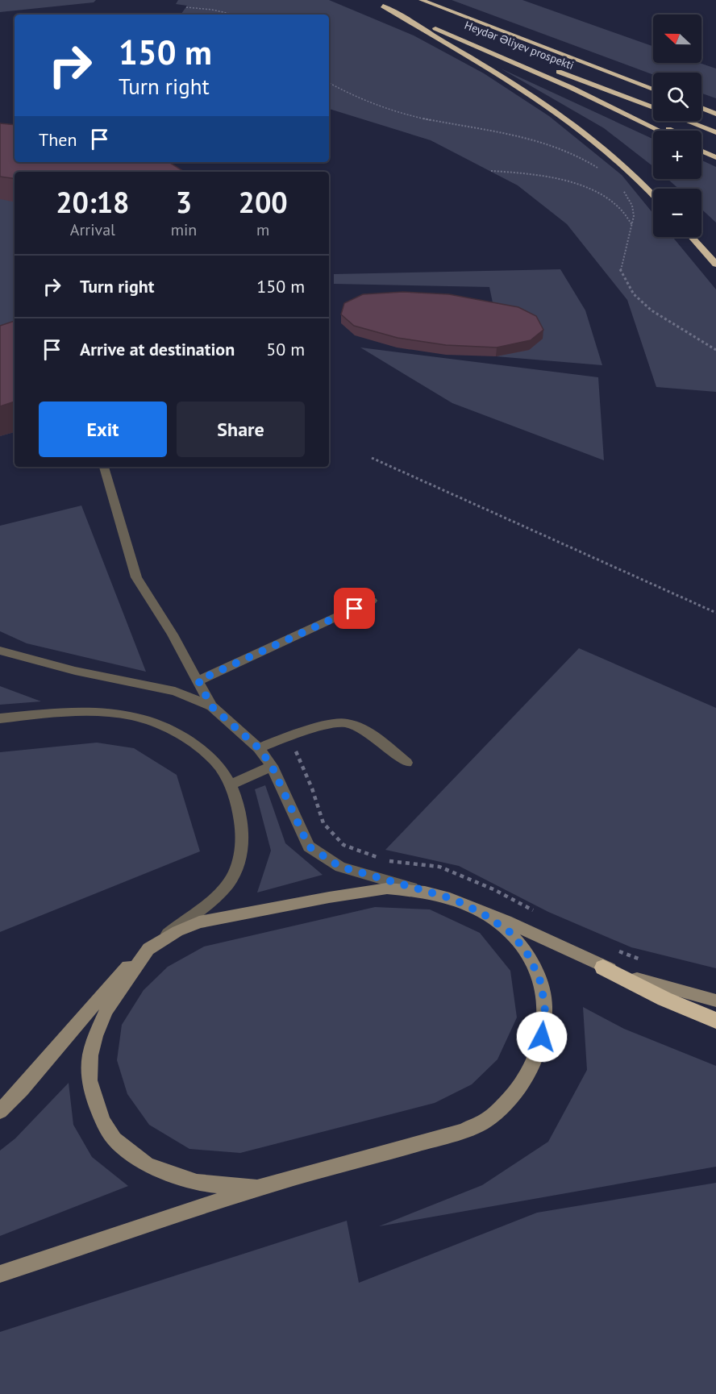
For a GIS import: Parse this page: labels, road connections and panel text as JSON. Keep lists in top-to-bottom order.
{
  "streets": {
    "highway": ["Heydər Əliyev prospekti"]
  },
  "north": "left",
  "page": {
    "map_buttons": ["+", "−"],
    "turn": ["150 m", "Turn right"],
    "then": "Then",
    "eta": [
      "20:18",
      "Arrival",
      "3",
      "min",
      "200",
      "m"
    ],
    "list": [
      {
        "name": "Turn right",
        "value": "150 m"
      },
      {
        "name": "Arrive at destination",
        "value": "50 m"
      }
    ],
    "buttons": ["Exit", "Share"]
  }
}
